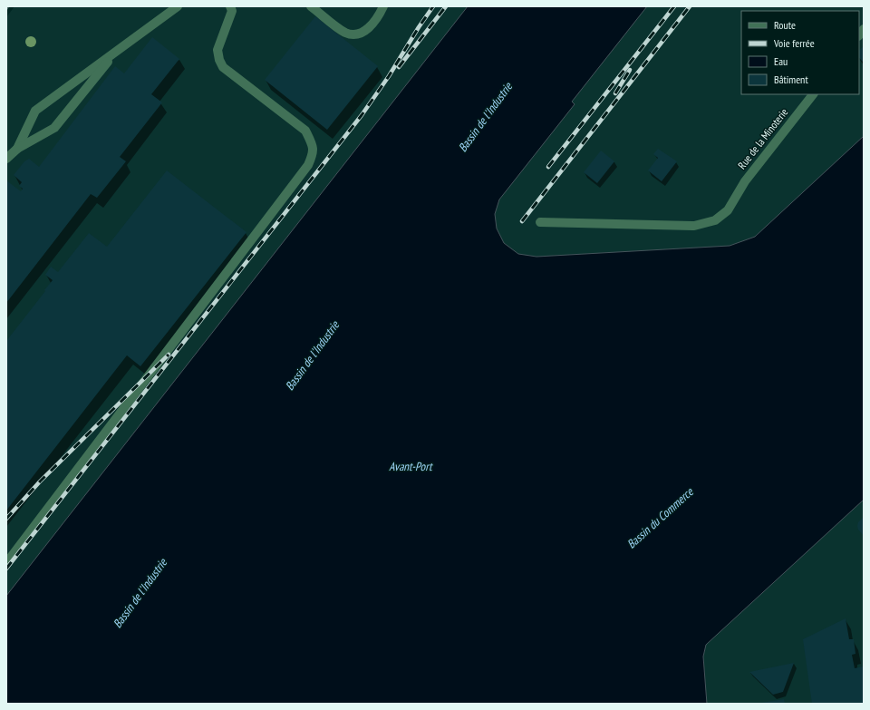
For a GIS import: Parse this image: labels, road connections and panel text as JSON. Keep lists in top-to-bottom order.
{
  "streets": {
    "street": ["Rue de la Minoterie"]
  },
  "water": ["Bassin de l'Industrie", "Avant-Port", "Bassin du Commerce"],
  "legend": [
    "Route",
    "Voie ferrée",
    "Eau",
    "Bâtiment"
  ]
}
